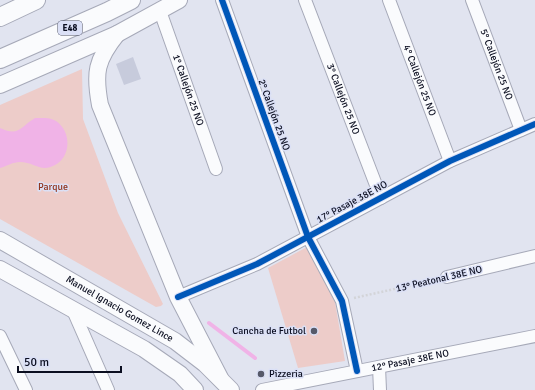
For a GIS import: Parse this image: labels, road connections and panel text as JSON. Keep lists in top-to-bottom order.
{
  "streets": {
    "main road": ["E48", "Manuel Ignacio Gomez Lince"],
    "street": [
      "5° Callejón 25 NO",
      "4° Callejón 25 NO",
      "1° Callejón 25 NO",
      "3° Callejón 25 NO",
      "2° Callejón 25 NO",
      "17° Pasaje 38E NO",
      "13° Peatonal 38E NO",
      "12° Pasaje 38E NO"
    ]
  },
  "crossings": [
    ["E48", "1° Callejón 25 NO"],
    ["5° Callejón 25 NO", "17° Pasaje 38E NO"],
    ["4° Callejón 25 NO", "17° Pasaje 38E NO"],
    ["3° Callejón 25 NO", "17° Pasaje 38E NO"],
    ["2° Callejón 25 NO", "17° Pasaje 38E NO"],
    ["2° Callejón 25 NO", "13° Peatonal 38E NO"],
    ["2° Callejón 25 NO", "12° Pasaje 38E NO"]
  ],
  "parks": ["Parque"],
  "places": ["Cancha de Futbol", "Pizzeria"],
  "scale_bar": "50 m"
}
